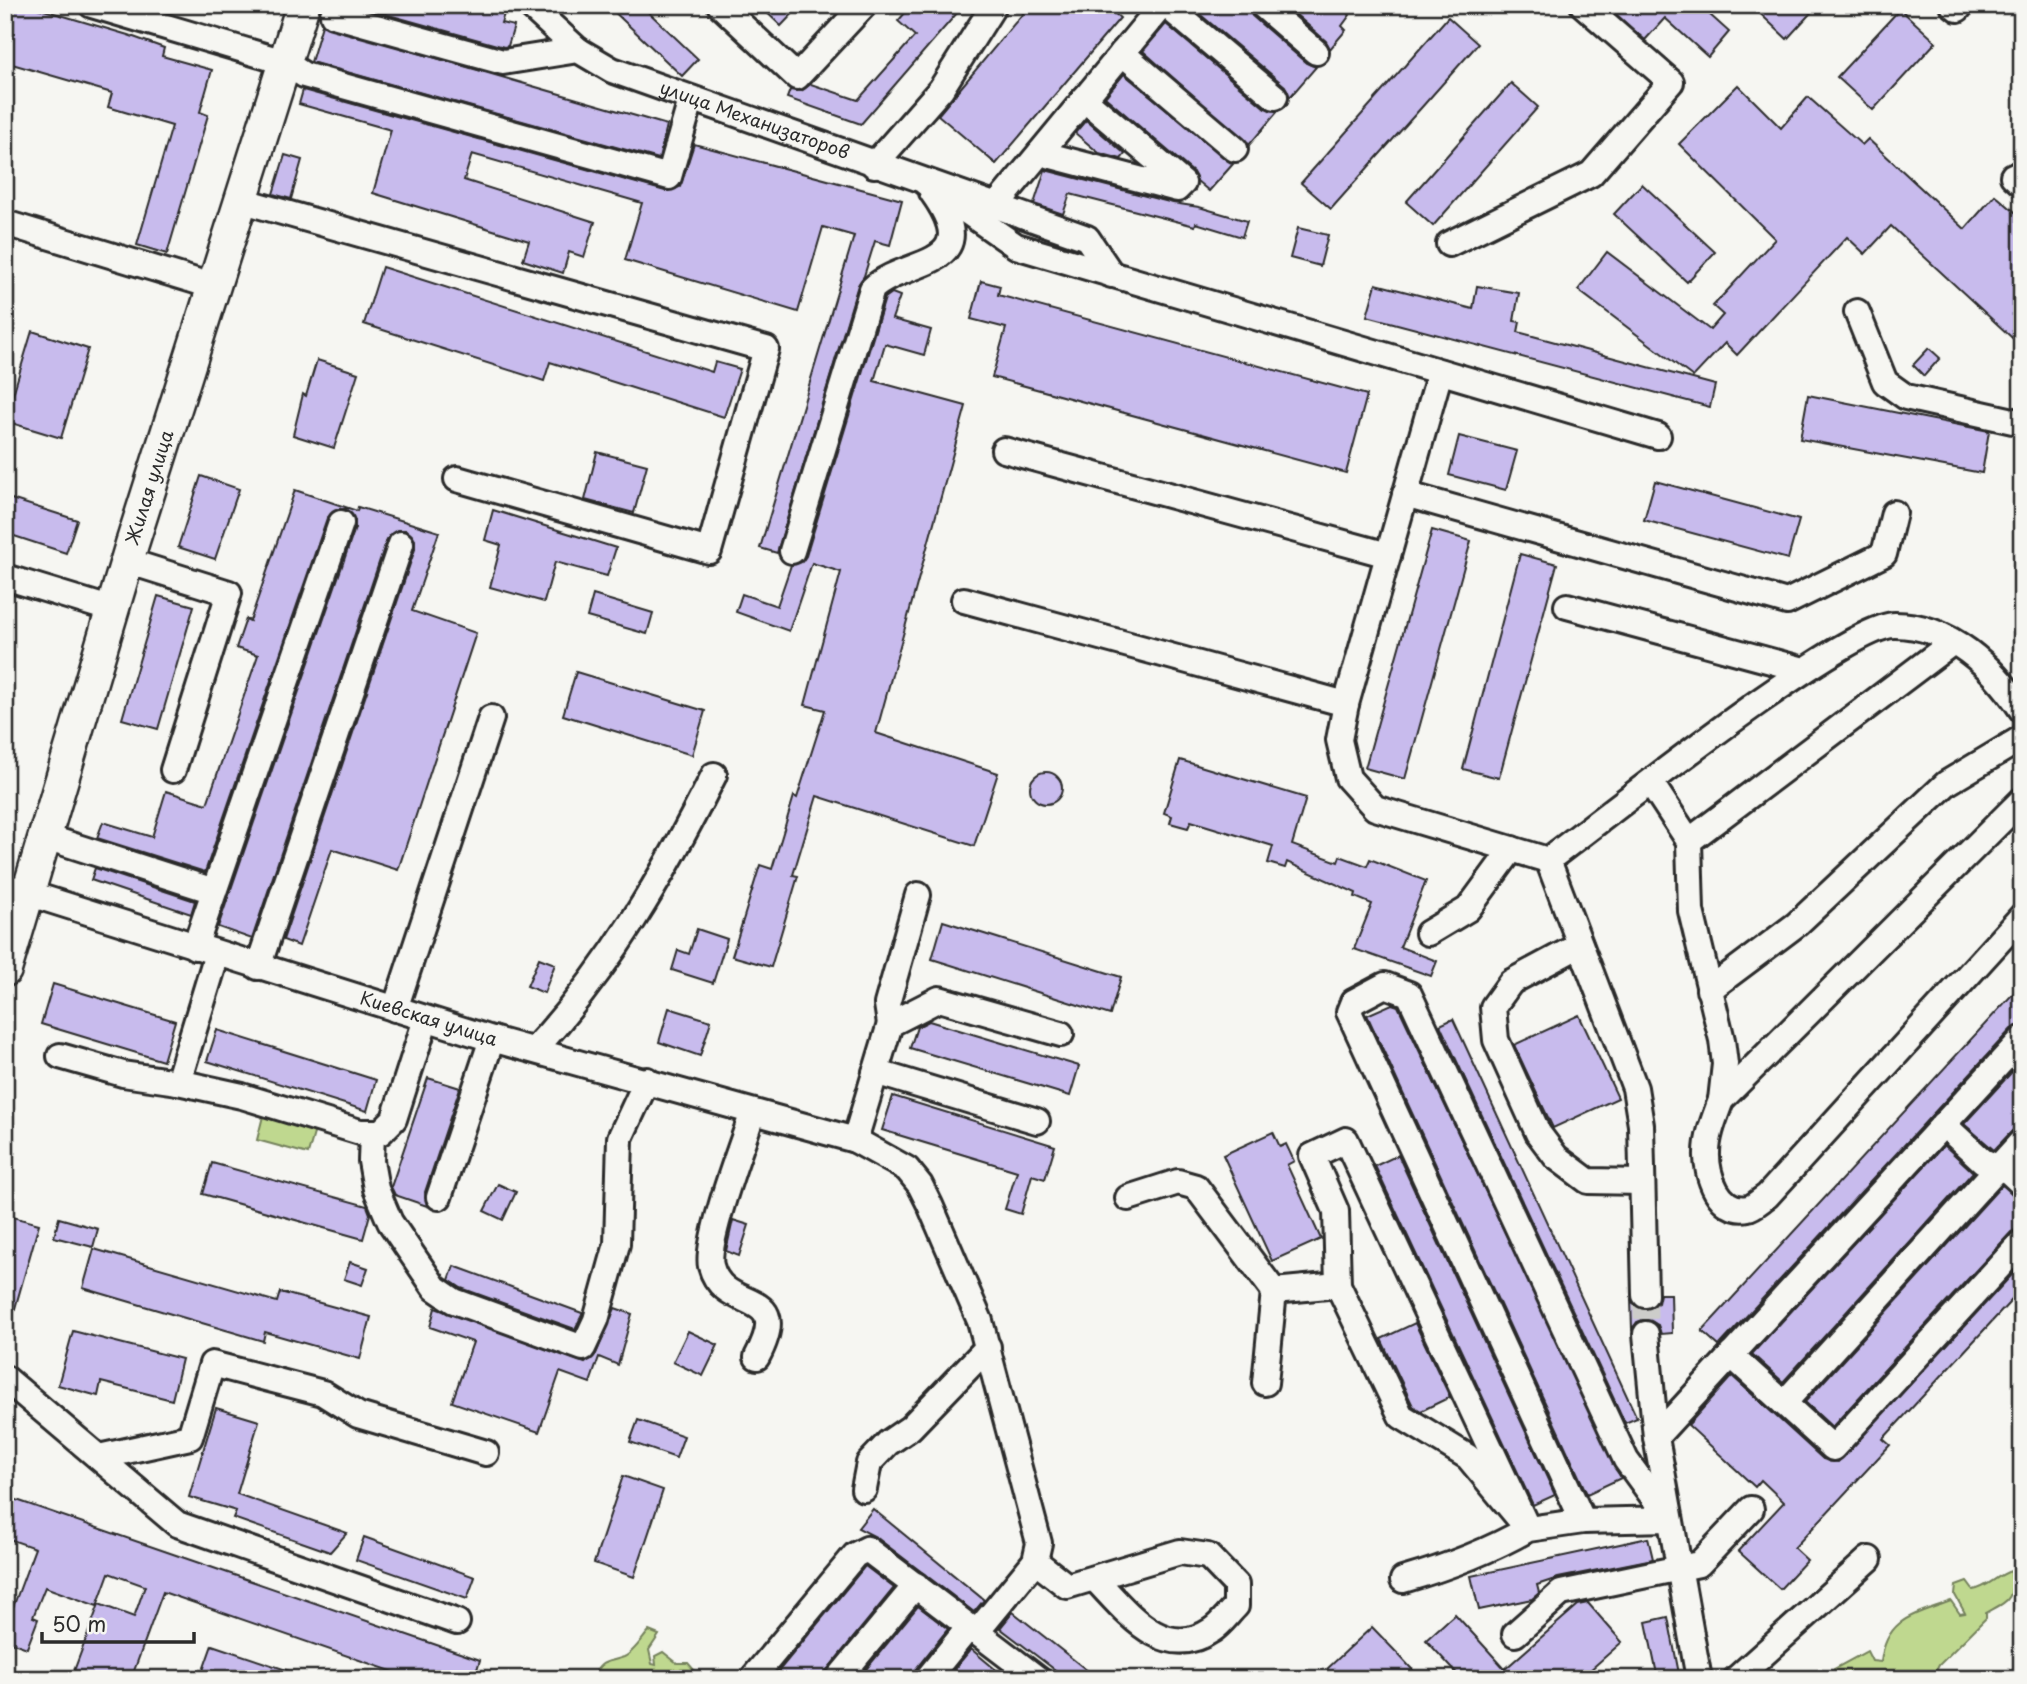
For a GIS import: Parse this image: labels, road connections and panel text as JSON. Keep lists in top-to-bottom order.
{
  "streets": {
    "main road": ["Жилая улица"],
    "street": ["улица Механизаторов", "Киевская улица"]
  },
  "crossings": [
    ["Жилая улица", "Киевская улица"]
  ],
  "scale_bar": "50 m"
}
